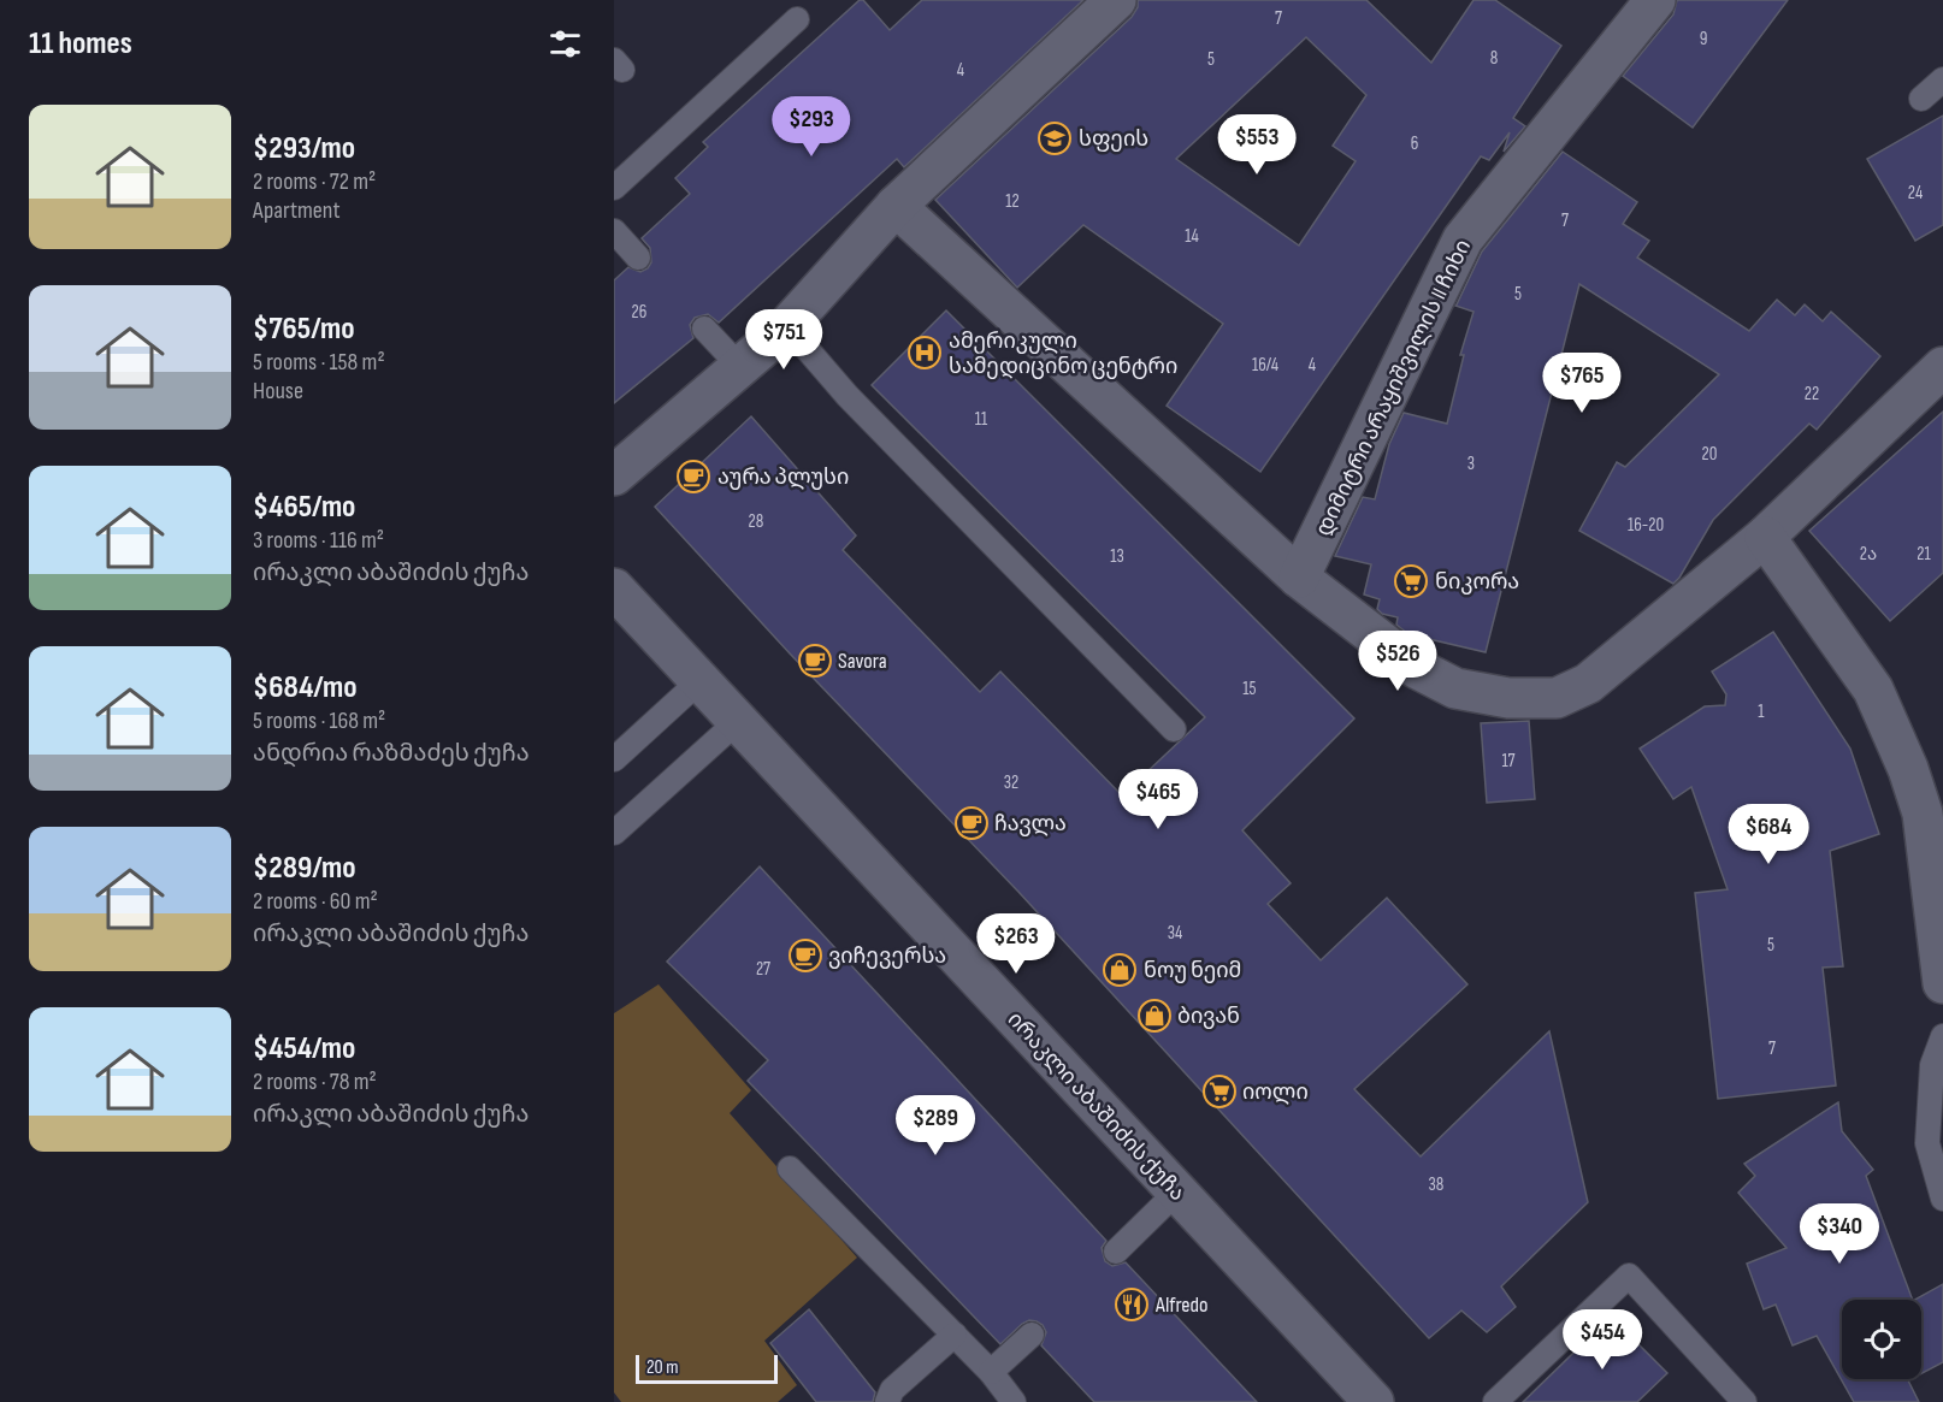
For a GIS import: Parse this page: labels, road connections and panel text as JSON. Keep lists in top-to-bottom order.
{
  "streets": {
    "street": ["დიმიტრი არაყიშვილის II ჩიხი", "ირაკლი აბაშიძის ქუჩა"]
  },
  "places": {
    "school or university": ["სფეის"],
    "hospital": ["ამერიკული სამედიცინო ცენტრი"],
    "cafe": [
      "აურა პლუსი",
      "Savora",
      "ჩავლა",
      "ვიჩევერსა"
    ],
    "supermarket": ["ნიკორა", "იოლი"],
    "shop": ["ნოუ ნეიმ", "ბივან"],
    "restaurant": ["Alfredo"]
  },
  "house_numbers": [
    "7",
    "9",
    "8",
    "5",
    "4",
    "6",
    "24",
    "12",
    "7",
    "14",
    "5",
    "26",
    "16/4",
    "4",
    "22",
    "11",
    "20",
    "3",
    "28",
    "16-20",
    "2ა",
    "21",
    "13",
    "15",
    "1",
    "17",
    "32",
    "34",
    "5",
    "27",
    "7",
    "38"
  ],
  "scale_bar": "20 m",
  "page": {
    "heading": "11 homes",
    "list": [
      {
        "name": "$293/mo",
        "note": "2 rooms · 72 m² · Apartment"
      },
      {
        "name": "$765/mo",
        "note": "5 rooms · 158 m² · House"
      },
      {
        "name": "$465/mo",
        "note": "3 rooms · 116 m² · ირაკლი აბაშიძის ქუჩა"
      },
      {
        "name": "$684/mo",
        "note": "5 rooms · 168 m² · ანდრია რაზმაძეს ქუჩა"
      },
      {
        "name": "$289/mo",
        "note": "2 rooms · 60 m² · ირაკლი აბაშიძის ქუჩა"
      },
      {
        "name": "$454/mo",
        "note": "2 rooms · 78 m² · ირაკლი აბაშიძის ქუჩა"
      }
    ],
    "price": [
      "$293",
      "$553",
      "$751",
      "$765",
      "$526",
      "$465",
      "$684",
      "$263",
      "$289",
      "$340",
      "$454"
    ],
    "scale": "20 m"
  }
}
